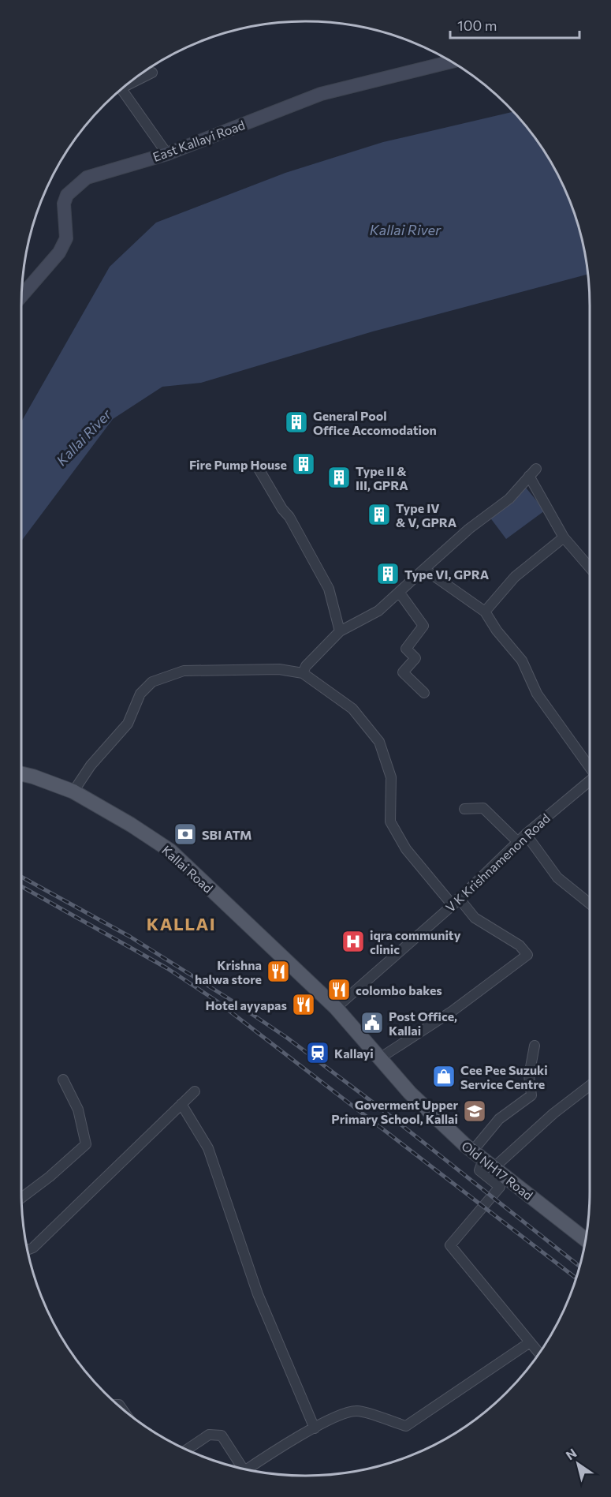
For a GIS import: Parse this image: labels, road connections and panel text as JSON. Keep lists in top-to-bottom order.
{
  "streets": {
    "main road": ["Kallai Road", "Old NH17 Road"],
    "street": ["East Kallayi Road", "V K Krishnamenon Road"]
  },
  "crossings": [
    ["V K Krishnamenon Road", "Kallai Road"],
    ["V K Krishnamenon Road", "Old NH17 Road"],
    ["Kallai Road", "Old NH17 Road"]
  ],
  "districts": ["KALLAI"],
  "water": ["Kallai River"],
  "places": {
    "building": [
      "General Pool Office Accomodation",
      "Fire Pump House",
      "Type II & III, GPRA",
      "Type IV & V, GPRA",
      "Type VI, GPRA"
    ],
    "bank": ["SBI ATM"],
    "hospital": ["iqra community clinic"],
    "restaurant": ["Krishna halwa store", "colombo bakes", "Hotel ayyapas"],
    "public building": ["Post Office, Kallai"],
    "station": ["Kallayi"],
    "shop": ["Cee Pee Suzuki Service Centre"],
    "school or university": ["Goverment Upper Primary School, Kallai"]
  },
  "scale_bar": "100 m",
  "north": "top left"
}
